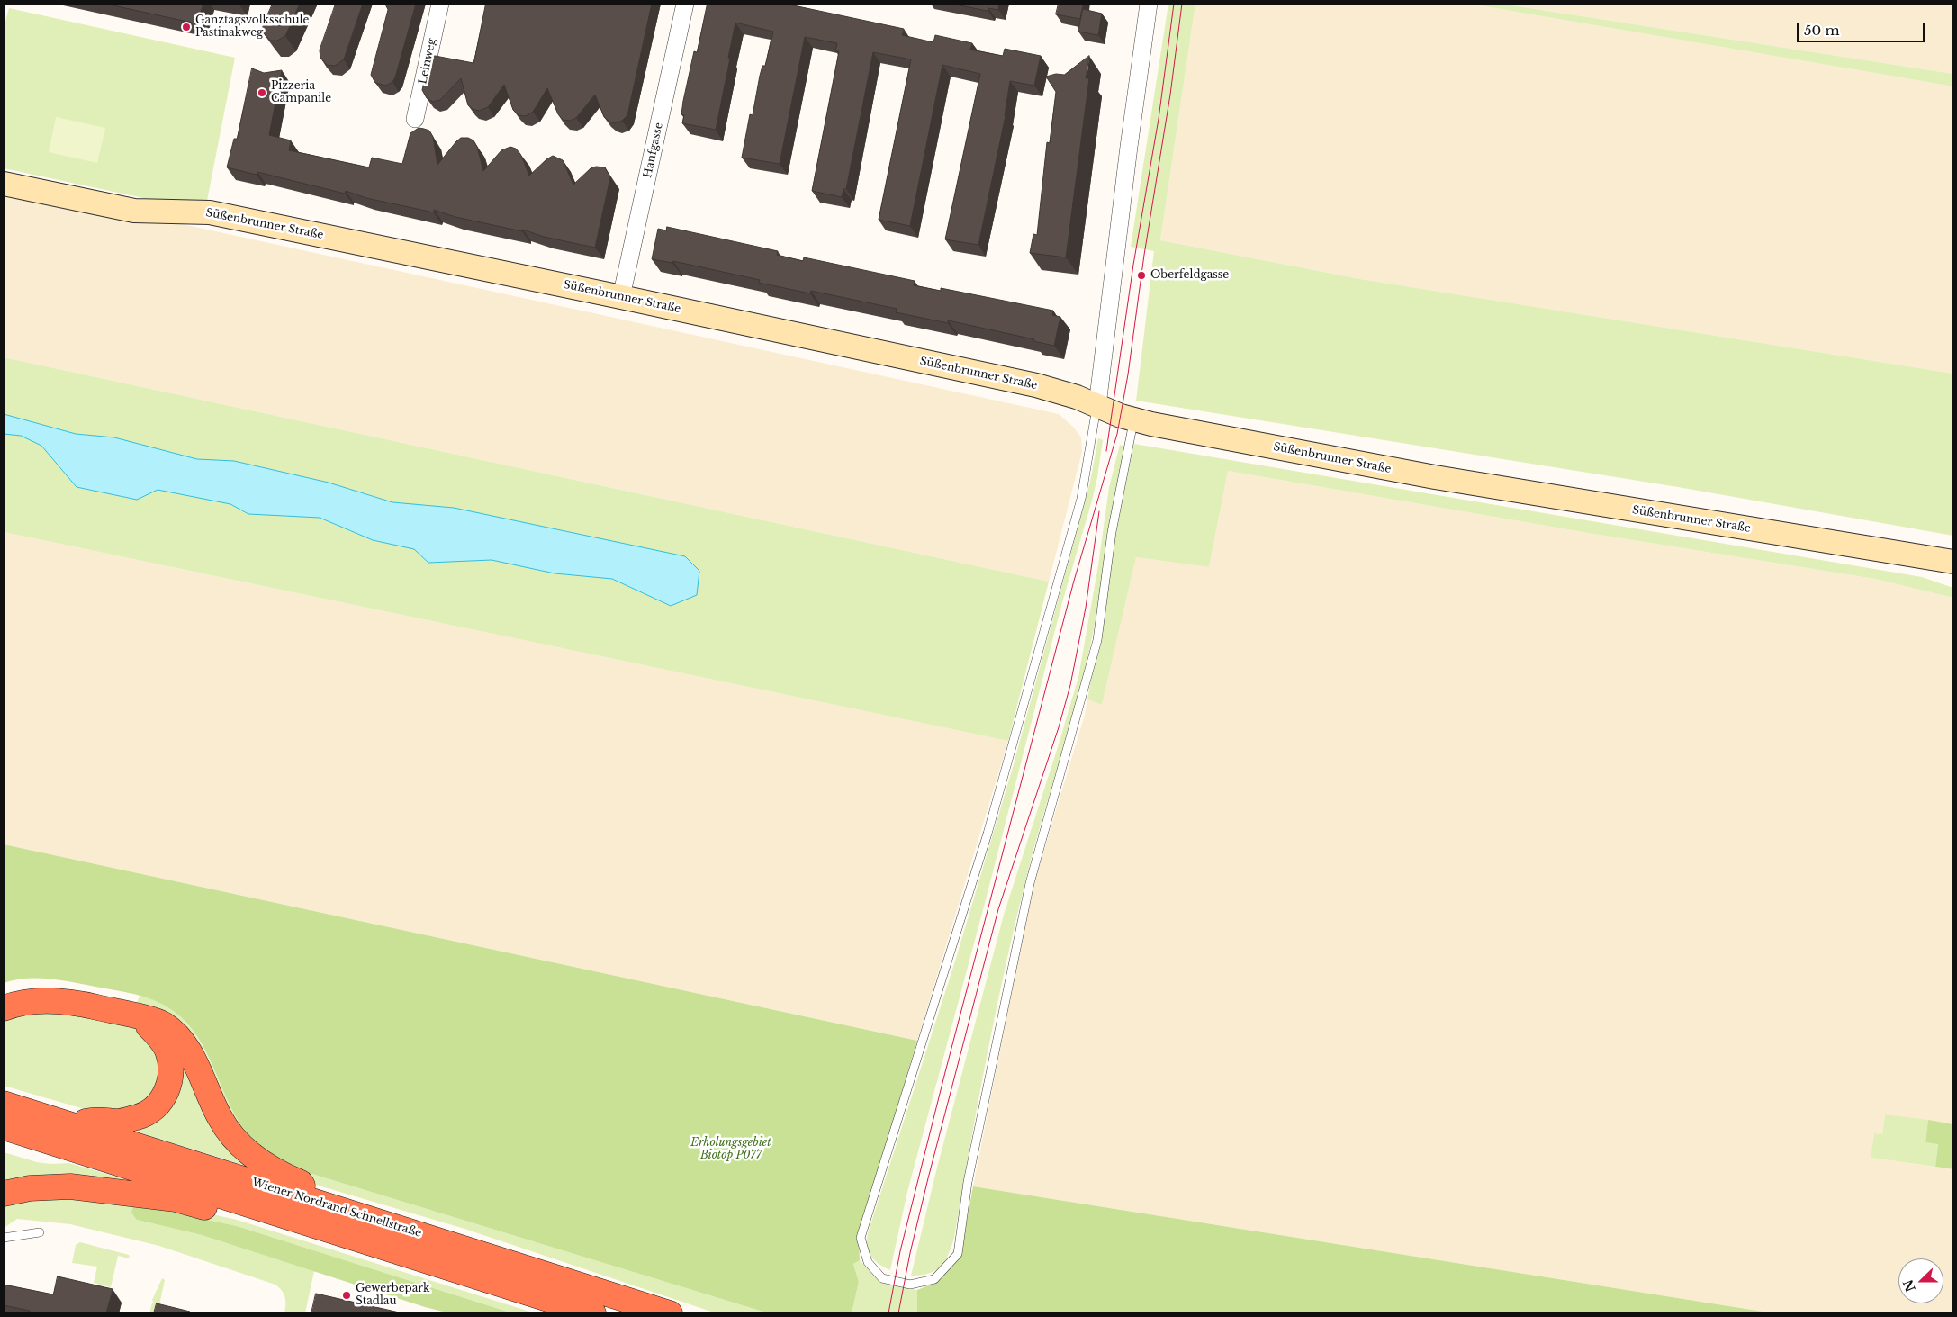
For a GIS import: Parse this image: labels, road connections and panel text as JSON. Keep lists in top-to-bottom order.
{
  "streets": {
    "highway": ["Wiener Nordrand Schnellstraße"],
    "street": ["Leinweg", "Hanfgasse", "Süßenbrunner Straße"]
  },
  "crossings": [
    ["Hanfgasse", "Süßenbrunner Straße"]
  ],
  "parks": ["Erholungsgebiet Biotop P077"],
  "places": [
    "Ganztagsvolksschule Pastinakweg",
    "Pizzeria Campanile",
    "Oberfeldgasse",
    "Gewerbepark Stadlau"
  ],
  "scale_bar": "50 m",
  "north": "left"
}
